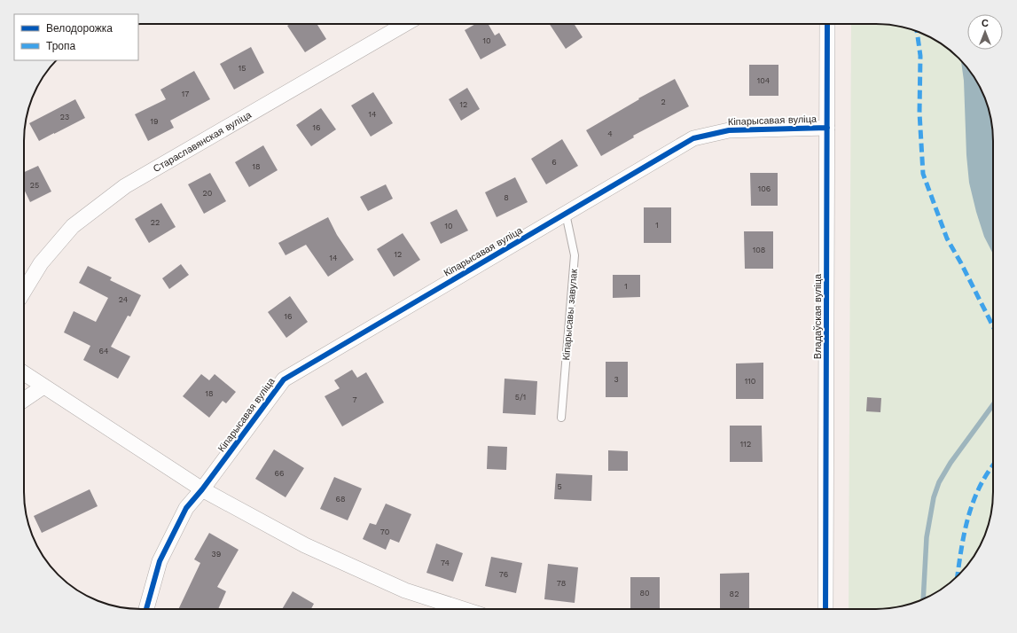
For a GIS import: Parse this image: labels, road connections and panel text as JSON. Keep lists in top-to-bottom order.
{
  "streets": {
    "street": ["Кіпарысавая вуліца", "Стараславянская вуліца", "Владаўская вуліца"],
    "lane": ["Кіпарысавы завулак"]
  },
  "crossings": [
    ["Кіпарысавая вуліца", "Кіпарысавы завулак"],
    ["Кіпарысавая вуліца", "Владаўская вуліца"]
  ],
  "house_numbers": [
    "10",
    "15",
    "104",
    "17",
    "2",
    "12",
    "14",
    "23",
    "19",
    "16",
    "4",
    "6",
    "18",
    "25",
    "106",
    "20",
    "8",
    "22",
    "1",
    "10",
    "108",
    "12",
    "14",
    "1",
    "24",
    "16",
    "64",
    "3",
    "110",
    "18",
    "5/1",
    "7",
    "112",
    "66",
    "5",
    "68",
    "70",
    "39",
    "74",
    "76",
    "78",
    "80",
    "82"
  ],
  "legend": ["Велодорожка", "Тропа"],
  "north": "top"
}
